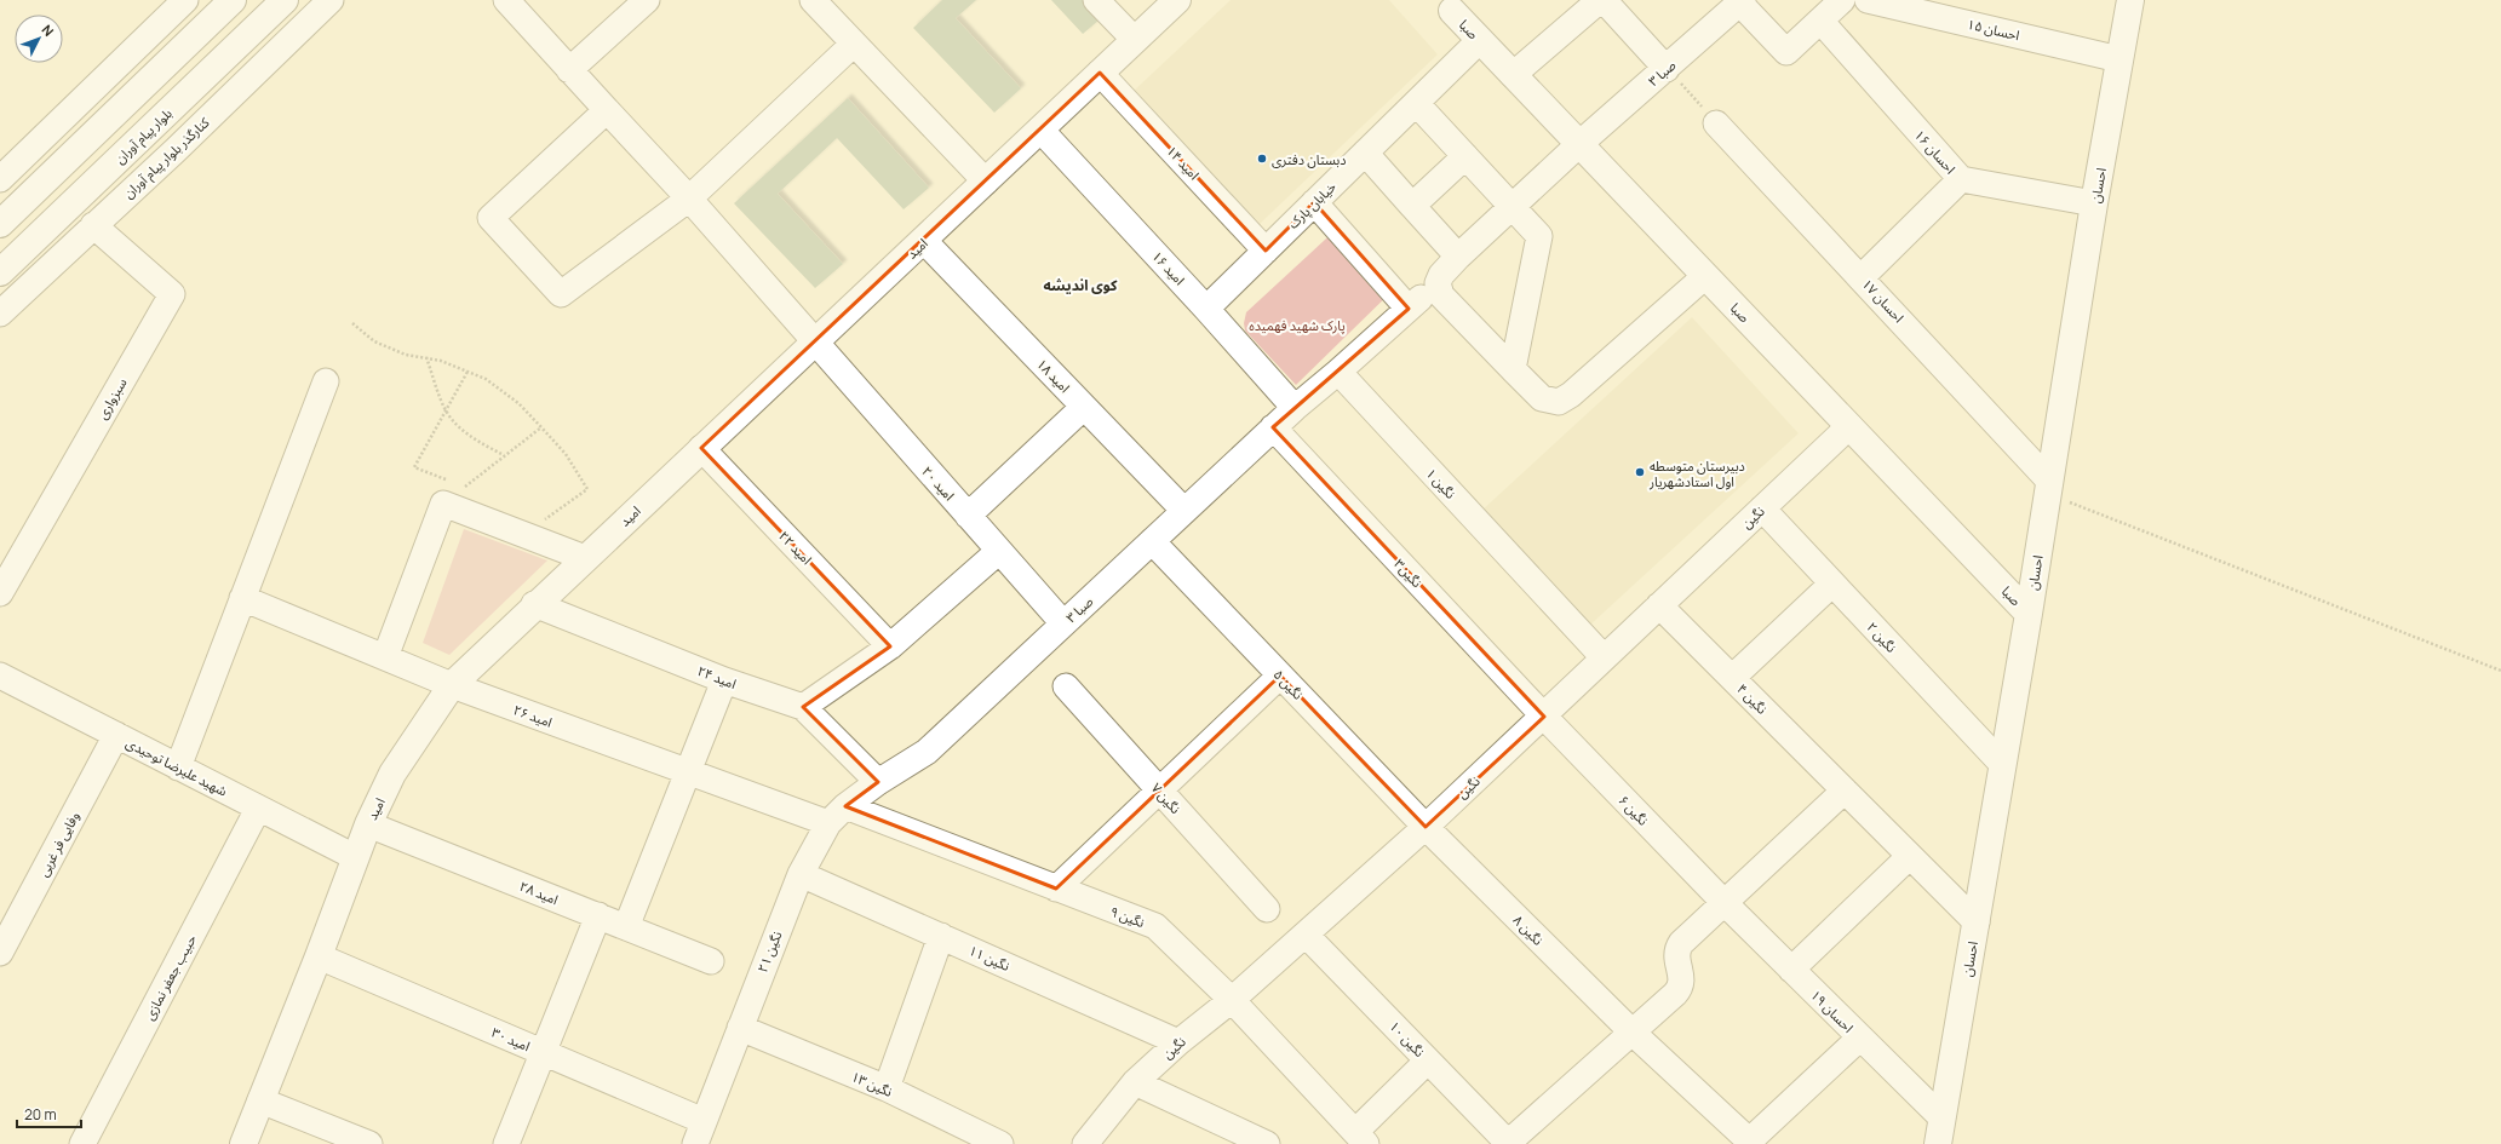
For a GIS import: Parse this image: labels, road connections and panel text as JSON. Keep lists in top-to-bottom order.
{
  "streets": {
    "main road": [
      "صبا",
      "بلوار پیام آوران",
      "احسان",
      "امید"
    ],
    "street": [
      "احسان ۱۵",
      "صبا ۳",
      "احسان ۱۶",
      "کنارگذر بلوار پیام آوران",
      "امید ۱۴",
      "خیابان پارک",
      "امید ۱۶",
      "احسان ۱۷",
      "امید ۱۸",
      "سبزواری",
      "امید ۲۰",
      "نگین ۱",
      "نگین",
      "امید ۲۲",
      "نگین۳",
      "نگین ۲",
      "امید ۲۴",
      "نگین ۵",
      "نگین ۴",
      "امید ۲۶",
      "شهید علیرضا توحیدی",
      "نگین ۷",
      "نگین ۶",
      "وفایی فر غربی",
      "امید ۲۸",
      "نگین ۹",
      "نگین ۸",
      "نگین ۲۱",
      "نگین ۱۱",
      "حبیب جعفر نمازی",
      "احسان ۱۹",
      "امید ۳۰",
      "نگین ۱۰",
      "نگین ۱۳"
    ]
  },
  "crossings": [
    ["صبا", "صبا ۳"],
    ["صبا", "احسان"],
    ["صبا", "خیابان پارک"],
    ["صبا", "نگین"],
    ["احسان ۱۵", "احسان"],
    ["صبا ۳", "امید ۱۸"],
    ["صبا ۳", "امید ۲۰"],
    ["صبا ۳", "نگین ۱"],
    ["صبا ۳", "نگین۳"],
    ["صبا ۳", "امید ۲۴"],
    ["صبا ۳", "نگین ۵"],
    ["صبا ۳", "نگین ۲۱"],
    ["احسان ۱۶", "احسان"],
    ["کنارگذر بلوار پیام آوران", "سبزواری"],
    ["امید ۱۴", "خیابان پارک"],
    ["امید ۱۴", "امید"],
    ["احسان", "احسان ۱۷"],
    ["احسان", "نگین ۲"],
    ["احسان", "نگین ۴"],
    ["احسان", "احسان ۱۹"],
    ["خیابان پارک", "امید ۱۶"],
    ["امید", "امید ۱۶"],
    ["امید", "امید ۱۸"],
    ["امید", "امید ۲۰"],
    ["امید", "امید ۲۲"],
    ["امید", "امید ۲۴"],
    ["امید", "امید ۲۶"],
    ["امید", "شهید علیرضا توحیدی"],
    ["امید", "امید ۲۸"],
    ["امید", "امید ۳۰"],
    ["نگین ۱", "نگین"],
    ["نگین", "نگین۳"],
    ["نگین", "نگین ۲"],
    ["نگین", "نگین ۵"],
    ["نگین", "نگین ۴"],
    ["نگین", "نگین ۶"],
    ["نگین", "نگین ۹"],
    ["نگین", "نگین ۸"],
    ["نگین", "نگین ۱۱"],
    ["نگین", "نگین ۱۰"],
    ["نگین۳", "نگین ۶"],
    ["امید ۲۴", "نگین ۲۱"],
    ["نگین ۵", "نگین ۸"],
    ["امید ۲۶", "نگین ۹"],
    ["امید ۲۶", "نگین ۲۱"],
    ["شهید علیرضا توحیدی", "وفایی فر غربی"],
    ["شهید علیرضا توحیدی", "حبیب جعفر نمازی"],
    ["نگین ۶", "احسان ۱۹"],
    ["نگین ۹", "نگین ۲۱"],
    ["نگین ۲۱", "نگین ۱۱"],
    ["نگین ۲۱", "امید ۳۰"],
    ["نگین ۲۱", "نگین ۱۳"]
  ],
  "districts": ["کوی اندیشه"],
  "parks": ["پارک شهید فهمیده"],
  "places": ["دبستان دفتری", "دبیرستان متوسطه اول استادشهریار"],
  "scale_bar": "20 m",
  "north": "top right"
}
